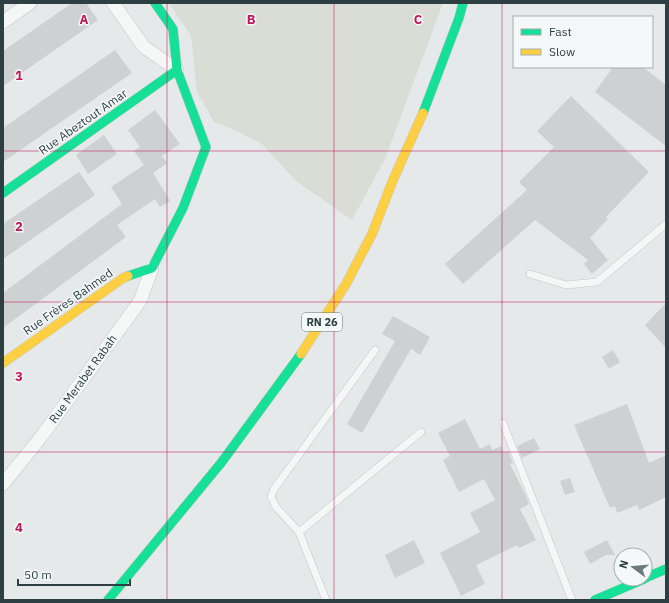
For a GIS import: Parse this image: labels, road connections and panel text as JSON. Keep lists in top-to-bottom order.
{
  "streets": {
    "main road": ["Rue Abeztout Amar", "Rue Frères Bahmed", "RN 26"],
    "street": ["Rue Merabet Rabah"]
  },
  "crossings": [
    ["Rue Frères Bahmed", "Rue Merabet Rabah"]
  ],
  "legend": ["Fast", "Slow"],
  "scale_bar": "50 m",
  "north": "left",
  "grid": {
    "columns": ["A", "B", "C"],
    "rows": [
      "1",
      "2",
      "3",
      "4"
    ]
  }
}
